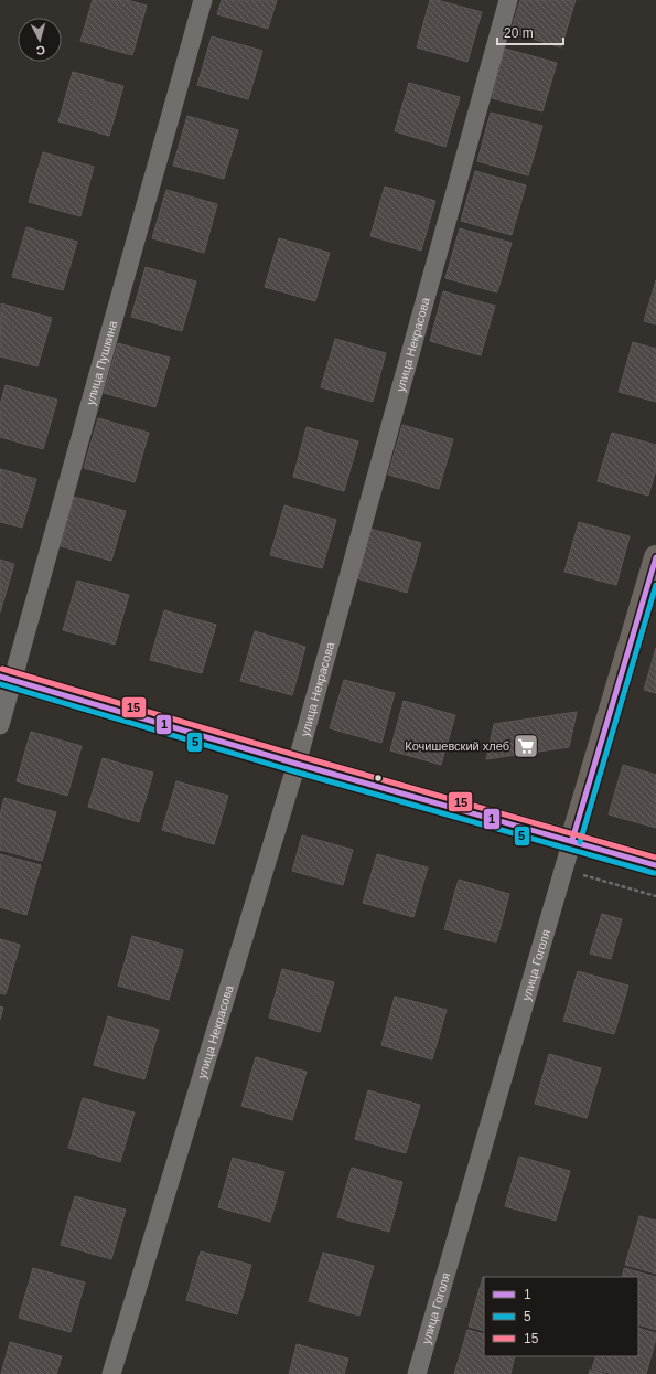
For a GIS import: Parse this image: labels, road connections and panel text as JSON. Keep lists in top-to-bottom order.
{
  "streets": {
    "main road": ["улица Гоголя"],
    "street": ["улица Некрасова", "улица Пушкина"]
  },
  "places": {
    "supermarket": ["Кочишевский хлеб"]
  },
  "lines": ["transit line 1", "transit line 5", "transit line 15"],
  "legend": ["1", "5", "15"],
  "scale_bar": "20 m",
  "north": "bottom"
}
